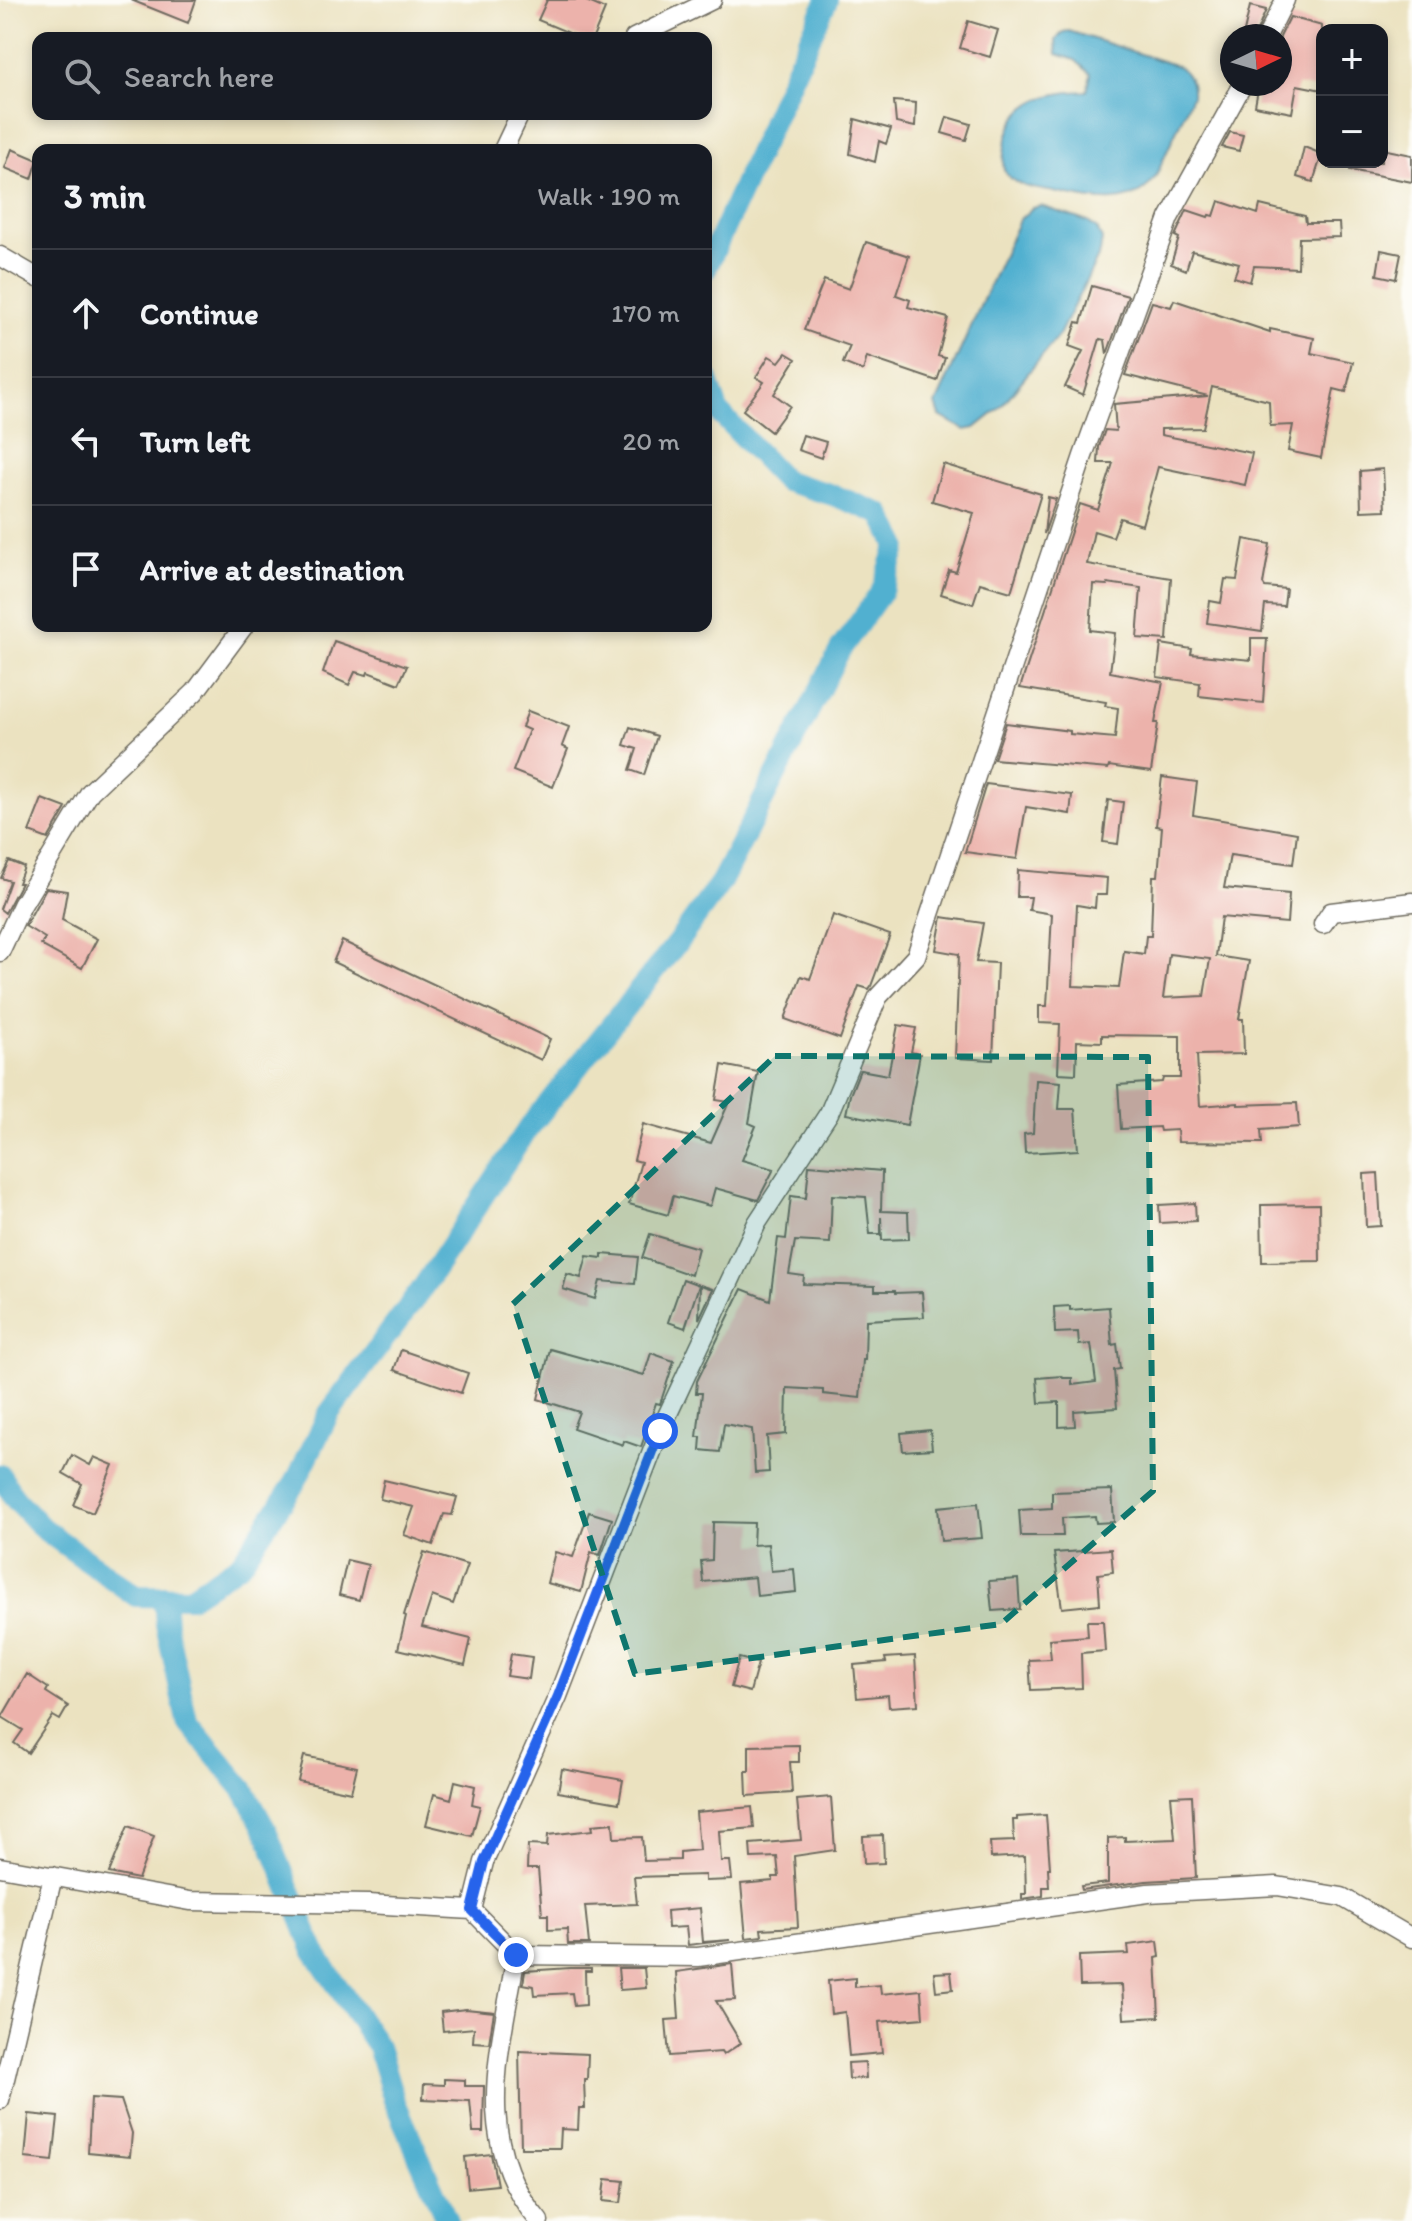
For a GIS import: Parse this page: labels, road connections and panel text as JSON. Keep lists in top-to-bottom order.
{
  "north": "right",
  "page": {
    "map_buttons": ["+", "−"],
    "search": "Search here",
    "heading": ["3 min", "Walk · 190 m"],
    "list": [
      ["Continue", "170 m"],
      ["Turn left", "20 m"],
      "Arrive at destination"
    ]
  }
}
